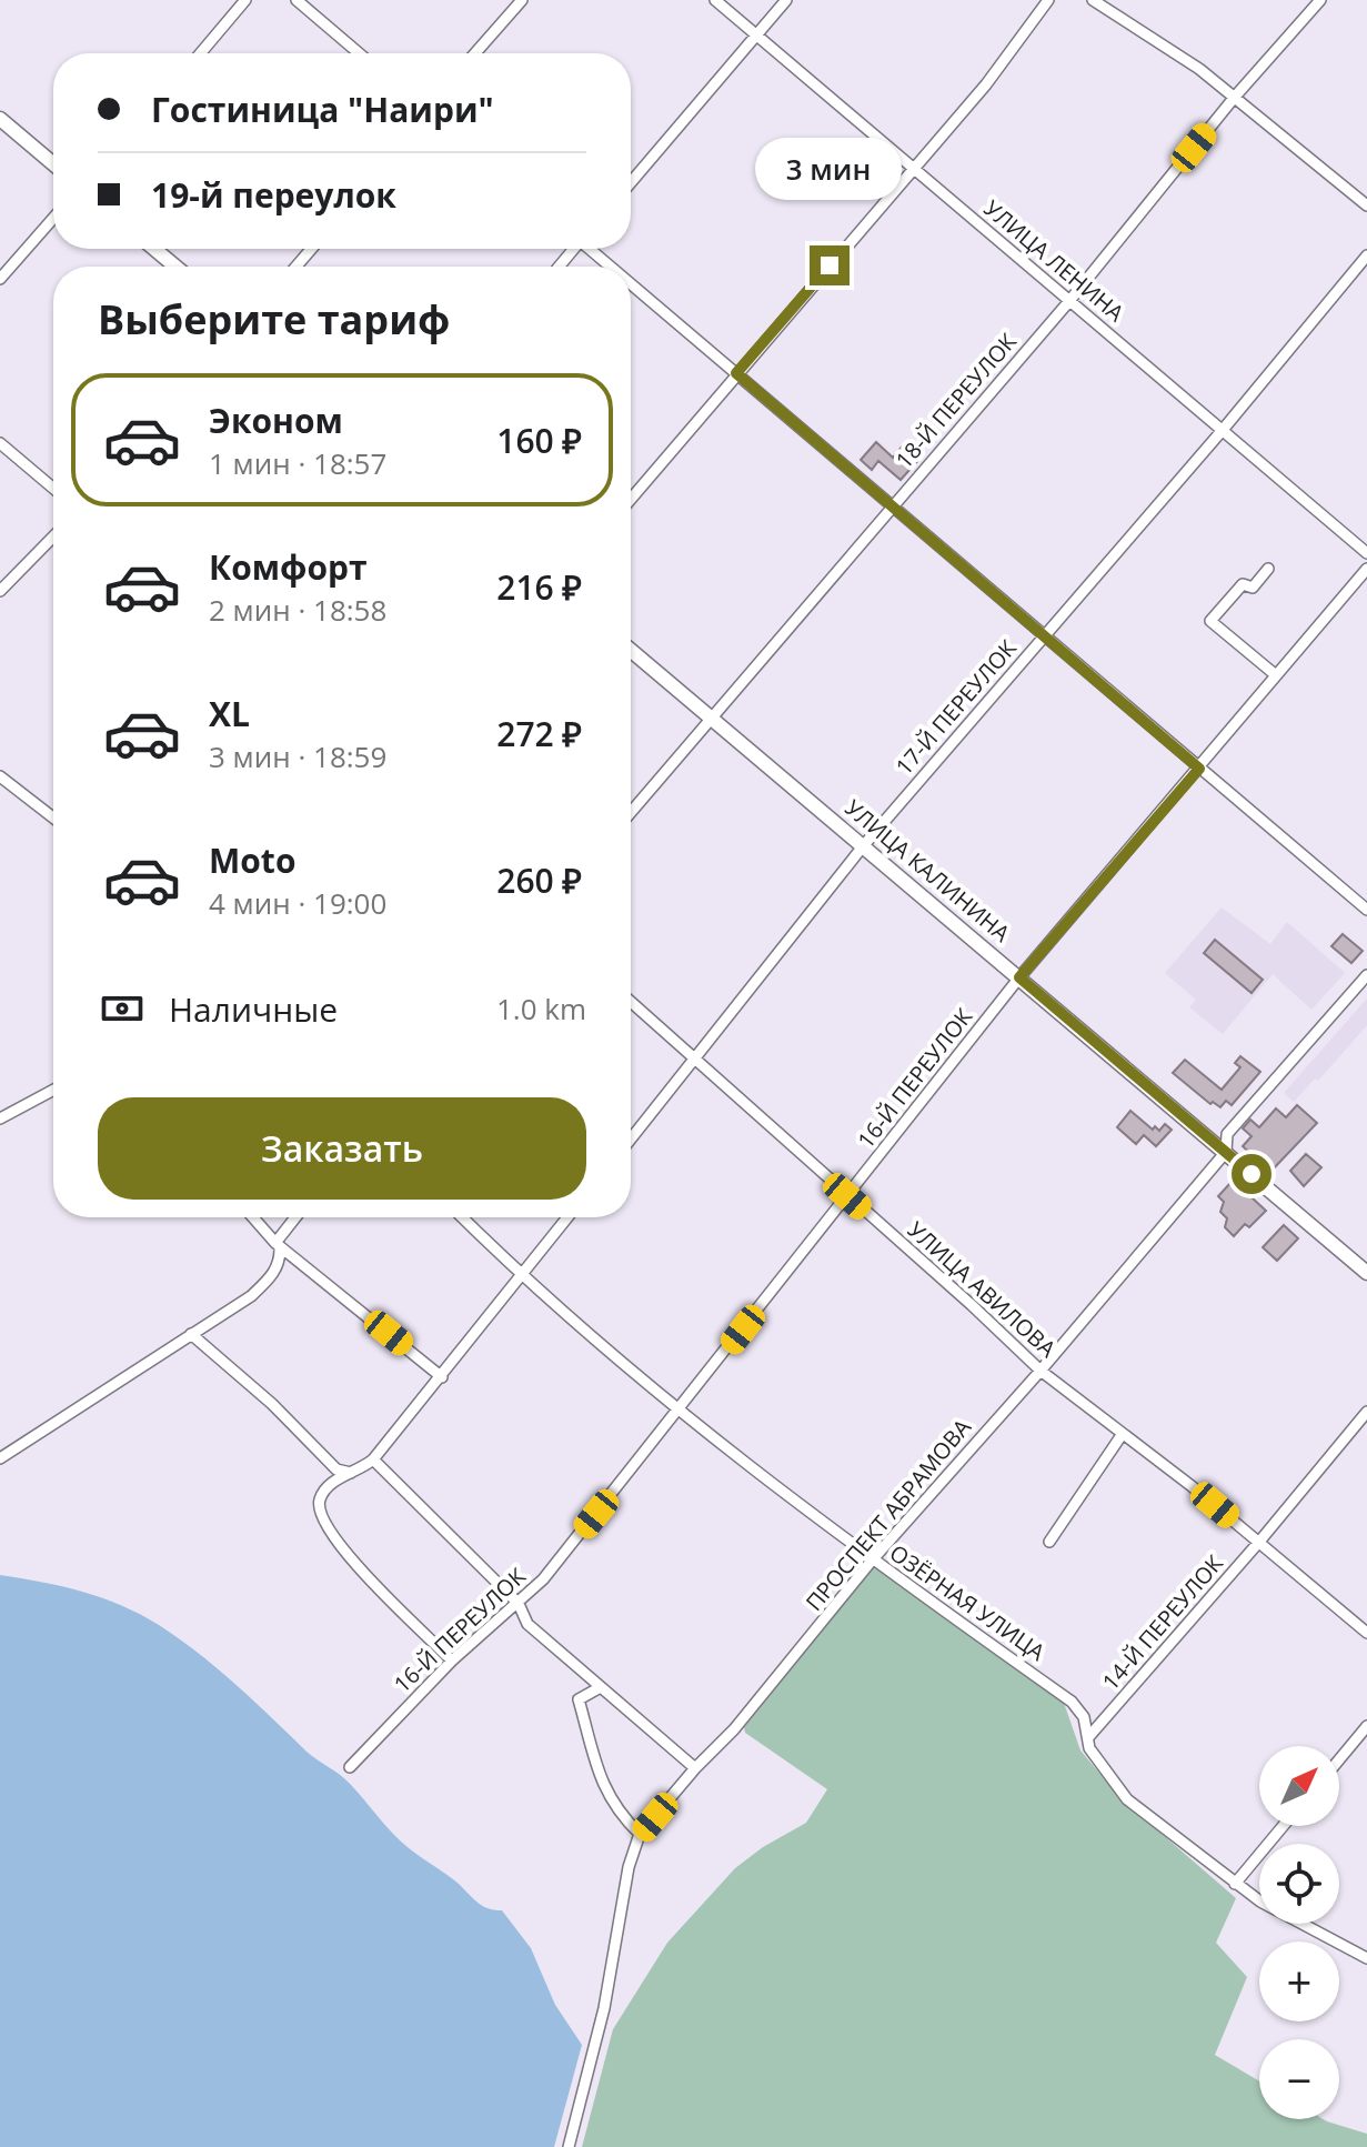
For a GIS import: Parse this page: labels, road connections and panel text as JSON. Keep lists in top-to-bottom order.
{
  "streets": {
    "main road": ["УЛИЦА КАЛИНИНА"],
    "street": [
      "УЛИЦА ЛЕНИНА",
      "18-Й ПЕРЕУЛОК",
      "17-Й ПЕРЕУЛОК",
      "16-Й ПЕРЕУЛОК",
      "УЛИЦА АВИЛОВА",
      "ПРОСПЕКТ АБРАМОВА",
      "ОЗЁРНАЯ УЛИЦА",
      "14-Й ПЕРЕУЛОК"
    ]
  },
  "crossings": [
    ["УЛИЦА ЛЕНИНА", "18-Й ПЕРЕУЛОК"],
    ["УЛИЦА ЛЕНИНА", "17-Й ПЕРЕУЛОК"],
    ["18-Й ПЕРЕУЛОК", "УЛИЦА КАЛИНИНА"],
    ["17-Й ПЕРЕУЛОК", "УЛИЦА КАЛИНИНА"],
    ["17-Й ПЕРЕУЛОК", "УЛИЦА АВИЛОВА"],
    ["УЛИЦА КАЛИНИНА", "16-Й ПЕРЕУЛОК"],
    ["УЛИЦА КАЛИНИНА", "ПРОСПЕКТ АБРАМОВА"],
    ["16-Й ПЕРЕУЛОК", "УЛИЦА АВИЛОВА"],
    ["16-Й ПЕРЕУЛОК", "ОЗЁРНАЯ УЛИЦА"],
    ["УЛИЦА АВИЛОВА", "ПРОСПЕКТ АБРАМОВА"],
    ["УЛИЦА АВИЛОВА", "14-Й ПЕРЕУЛОК"],
    ["ПРОСПЕКТ АБРАМОВА", "ОЗЁРНАЯ УЛИЦА"],
    ["ОЗЁРНАЯ УЛИЦА", "14-Й ПЕРЕУЛОК"]
  ],
  "north": "top right",
  "page": {
    "banner": ["Гостиница \"Наири\"", "19-й переулок"],
    "bubble": "3 мин",
    "heading": "Выберите тариф",
    "list": [
      {
        "name": "Эконом",
        "note": "1 мин · 18:57",
        "value": "160 ₽"
      },
      {
        "name": "Комфорт",
        "note": "2 мин · 18:58",
        "value": "216 ₽"
      },
      {
        "name": "XL",
        "note": "3 мин · 18:59",
        "value": "272 ₽"
      },
      {
        "name": "Moto",
        "note": "4 мин · 19:00",
        "value": "260 ₽"
      }
    ],
    "pay": ["Наличные", "1.0 km"],
    "buttons": "Заказать",
    "map_buttons": ["+", "−"]
  }
}
